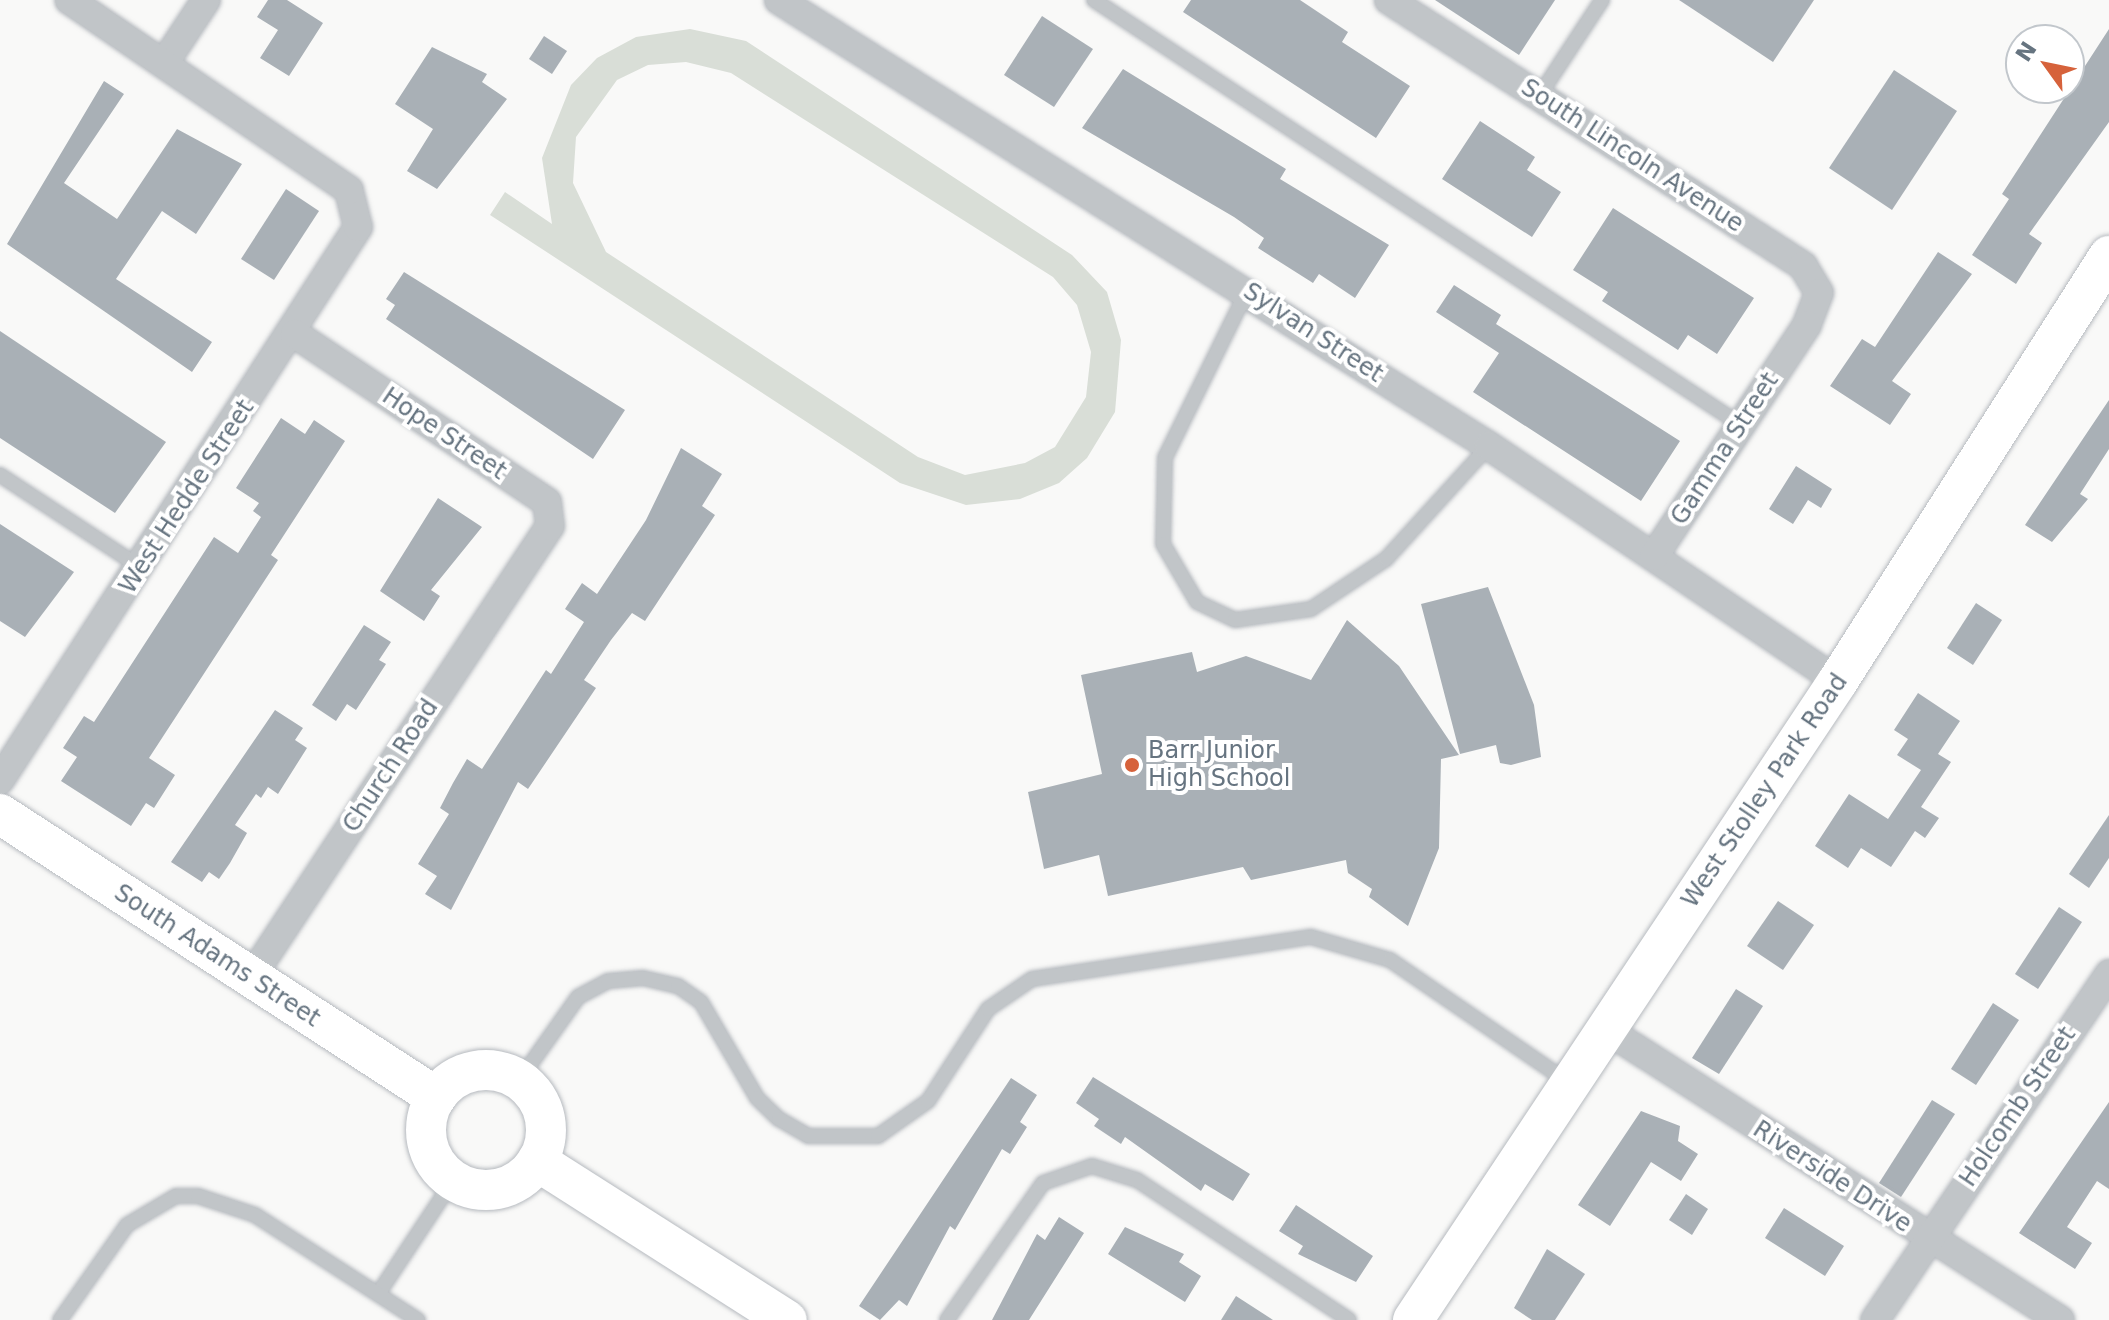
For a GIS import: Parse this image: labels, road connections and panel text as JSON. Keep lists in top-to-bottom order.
{
  "streets": {
    "main road": ["West Stolley Park Road", "South Adams Street"],
    "street": [
      "South Lincoln Avenue",
      "Sylvan Street",
      "Hope Street",
      "Gamma Street",
      "West Hedde Street",
      "Church Road",
      "Holcomb Street",
      "Riverside Drive"
    ]
  },
  "crossings": [
    ["South Lincoln Avenue", "Gamma Street"],
    ["Sylvan Street", "Gamma Street"],
    ["Sylvan Street", "West Stolley Park Road"],
    ["Hope Street", "West Hedde Street"],
    ["Hope Street", "Church Road"],
    ["Church Road", "South Adams Street"],
    ["West Stolley Park Road", "Riverside Drive"],
    ["Holcomb Street", "Riverside Drive"]
  ],
  "places": ["Barr Junior High School"],
  "north": "top left"
}
